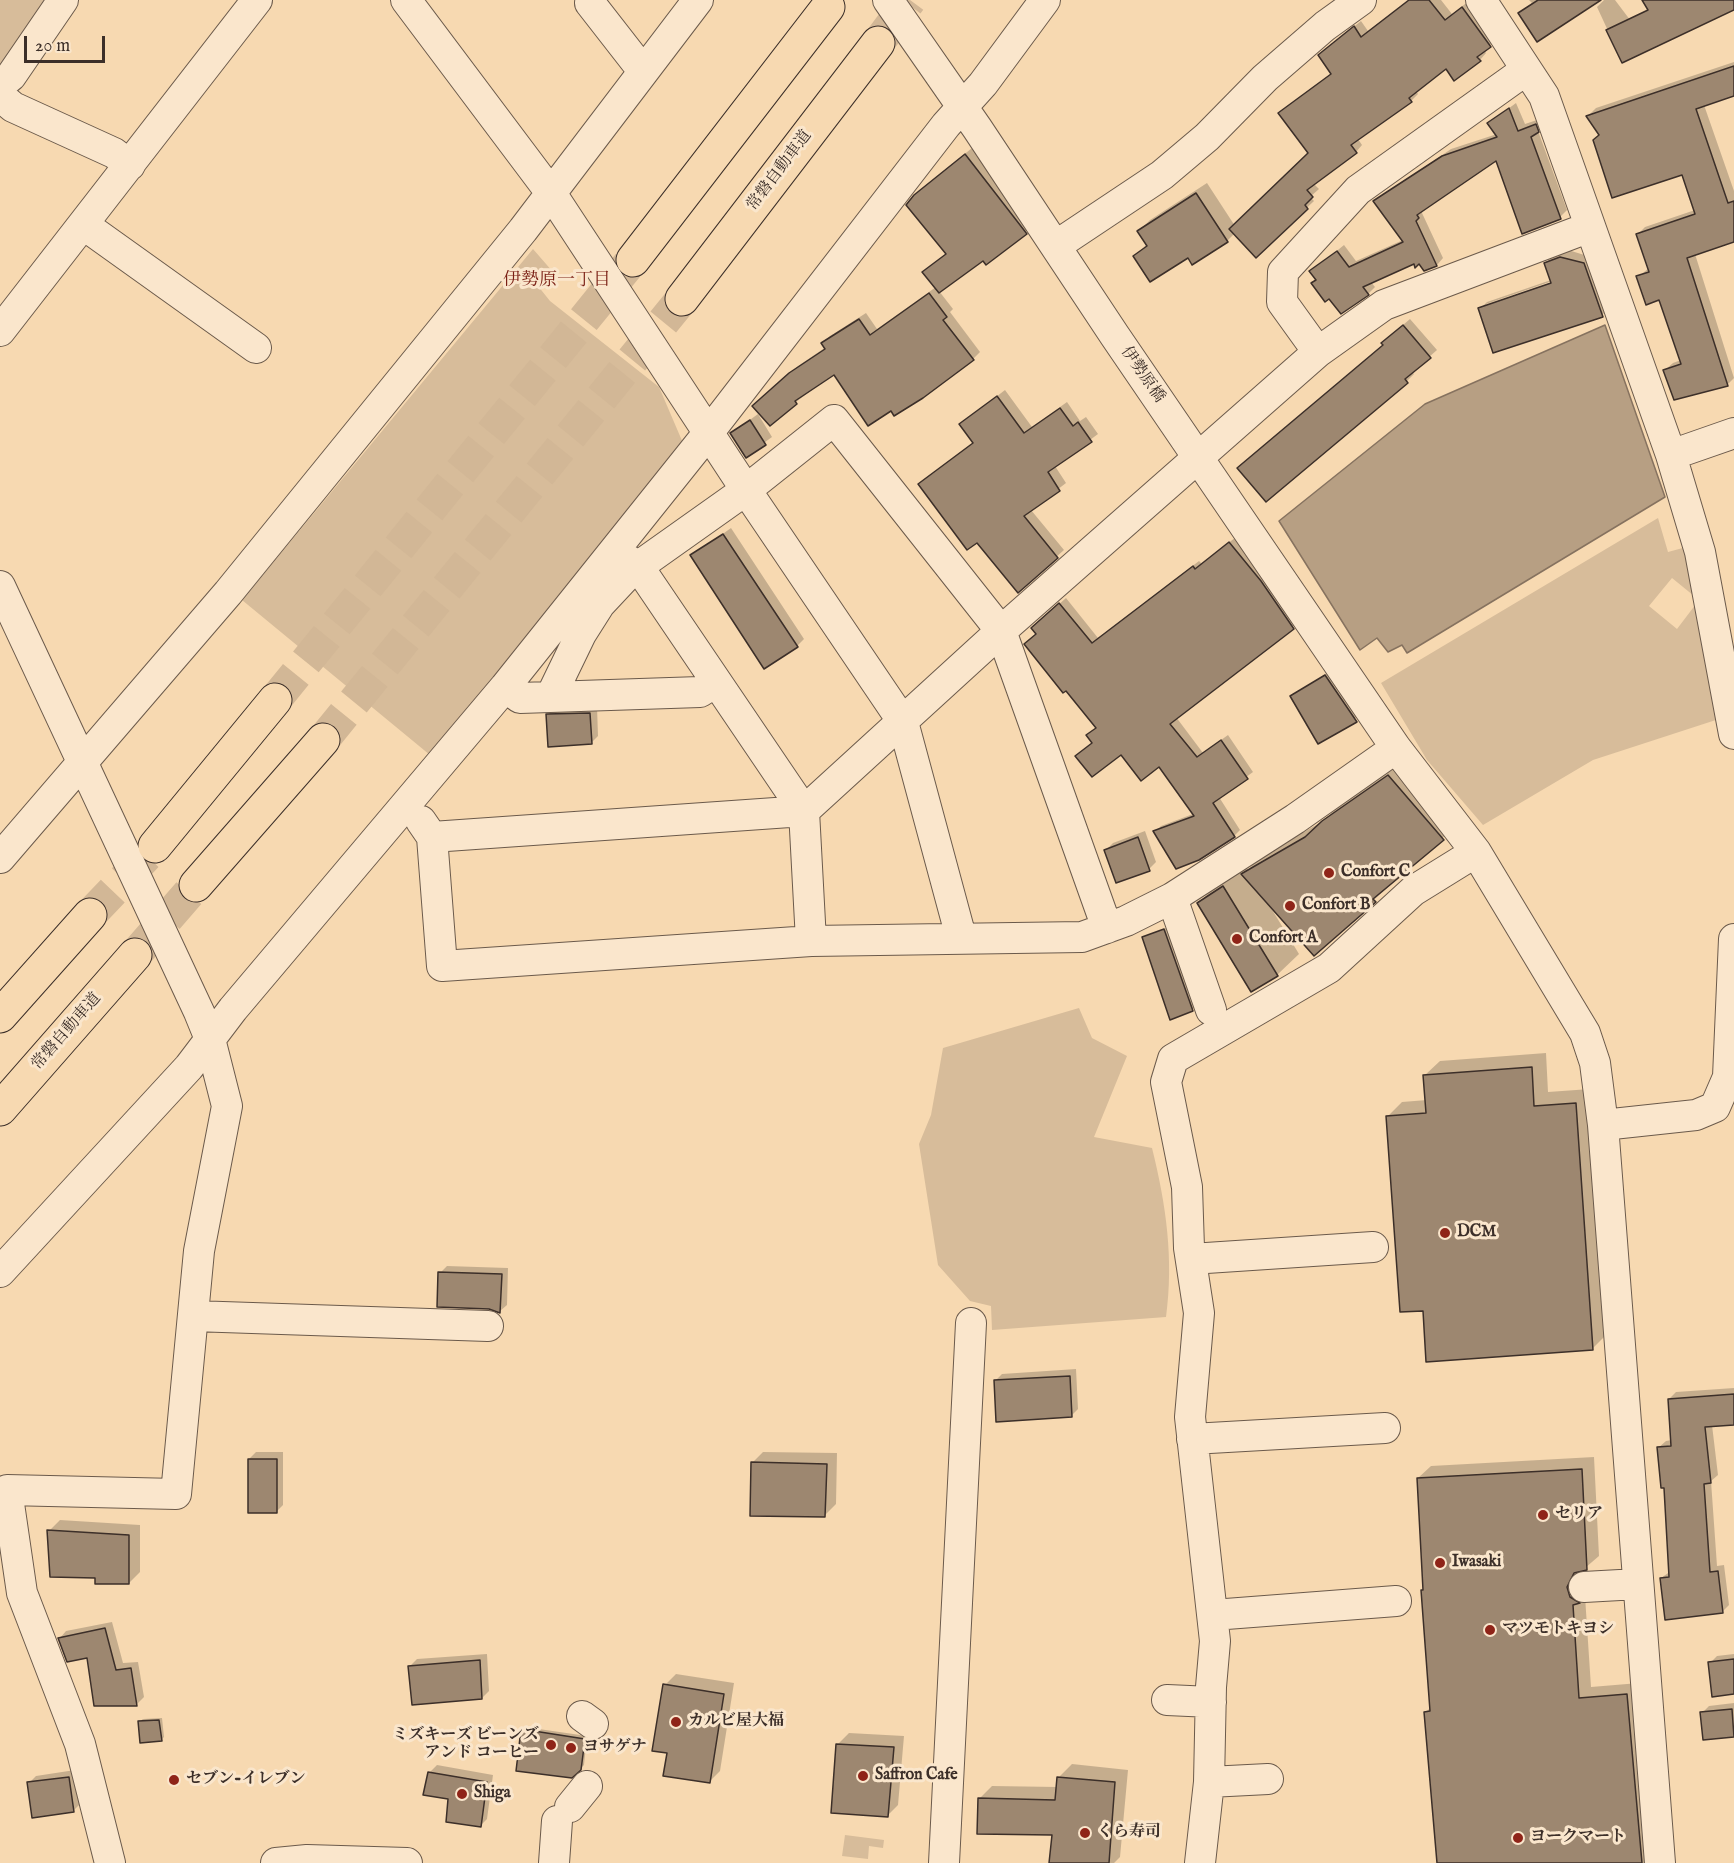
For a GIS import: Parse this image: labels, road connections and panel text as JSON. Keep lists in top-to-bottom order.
{
  "streets": {
    "highway": ["常磐自動車道"],
    "street": ["伊勢原橋"]
  },
  "districts": ["伊勢原一丁目"],
  "places": [
    "Confort C",
    "Confort B",
    "Confort A",
    "DCM",
    "セリア",
    "Iwasaki",
    "マツモトキヨシ",
    "カルビ屋大福",
    "ミズキーズ ビーンズ アンド コーヒー",
    "ヨサゲナ",
    "Saffron Cafe",
    "セブン-イレブン",
    "Shiga",
    "くら寿司",
    "ヨークマート"
  ],
  "scale_bar": "20 m"
}
